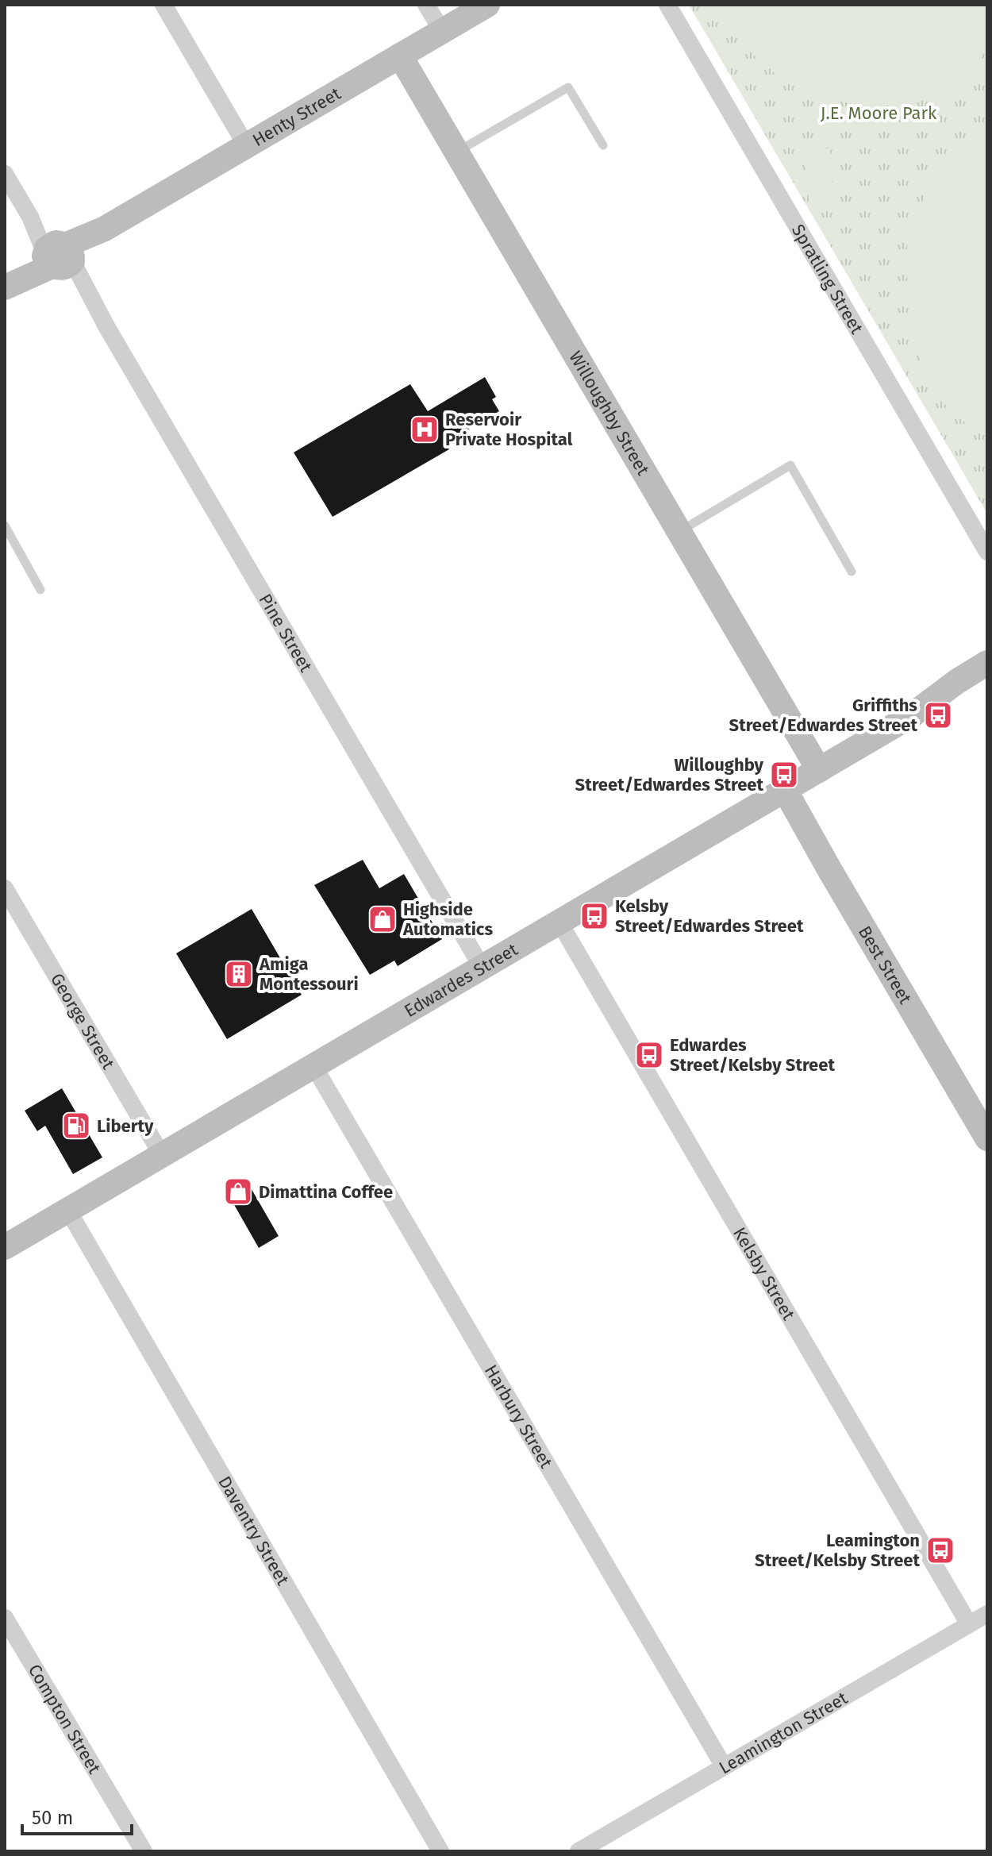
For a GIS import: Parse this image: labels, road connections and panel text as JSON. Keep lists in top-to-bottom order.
{
  "streets": {
    "street": [
      "Henty Street",
      "Spratling Street",
      "Willoughby Street",
      "Pine Street",
      "Best Street",
      "Edwardes Street",
      "George Street",
      "Kelsby Street",
      "Harbury Street",
      "Daventry Street",
      "Compton Street",
      "Leamington Street"
    ]
  },
  "crossings": [
    ["Henty Street", "Willoughby Street"],
    ["Henty Street", "Pine Street"],
    ["Willoughby Street", "Edwardes Street"],
    ["Pine Street", "Edwardes Street"],
    ["Best Street", "Edwardes Street"],
    ["Edwardes Street", "George Street"],
    ["Edwardes Street", "Kelsby Street"],
    ["Edwardes Street", "Harbury Street"],
    ["Edwardes Street", "Daventry Street"],
    ["Kelsby Street", "Leamington Street"],
    ["Harbury Street", "Leamington Street"]
  ],
  "parks": ["J.E. Moore Park"],
  "places": {
    "hospital": ["Reservoir Private Hospital"],
    "bus stop": [
      "Griffiths Street/Edwardes Street",
      "Willoughby Street/Edwardes Street",
      "Kelsby Street/Edwardes Street",
      "Edwardes Street/Kelsby Street",
      "Leamington Street/Kelsby Street"
    ],
    "shop": ["Highside Automatics", "Dimattina Coffee"],
    "building": ["Amiga Montessouri"],
    "fuel station": ["Liberty"]
  },
  "scale_bar": "50 m"
}
